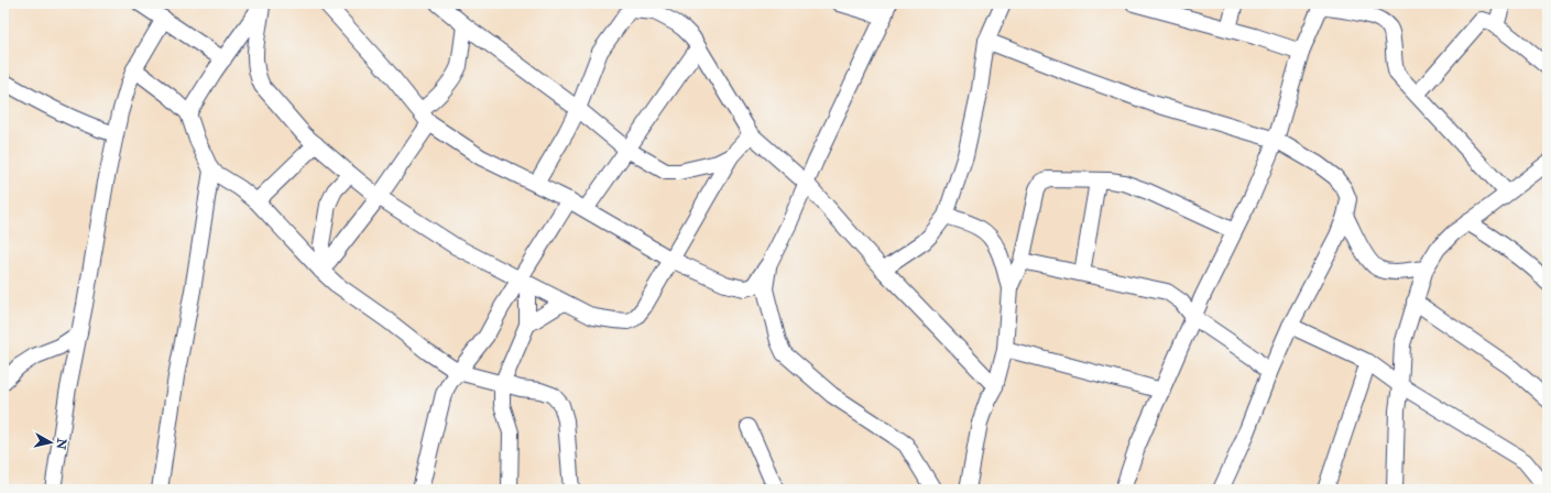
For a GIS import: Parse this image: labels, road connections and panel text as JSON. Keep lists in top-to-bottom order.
{
  "north": "right"
}
